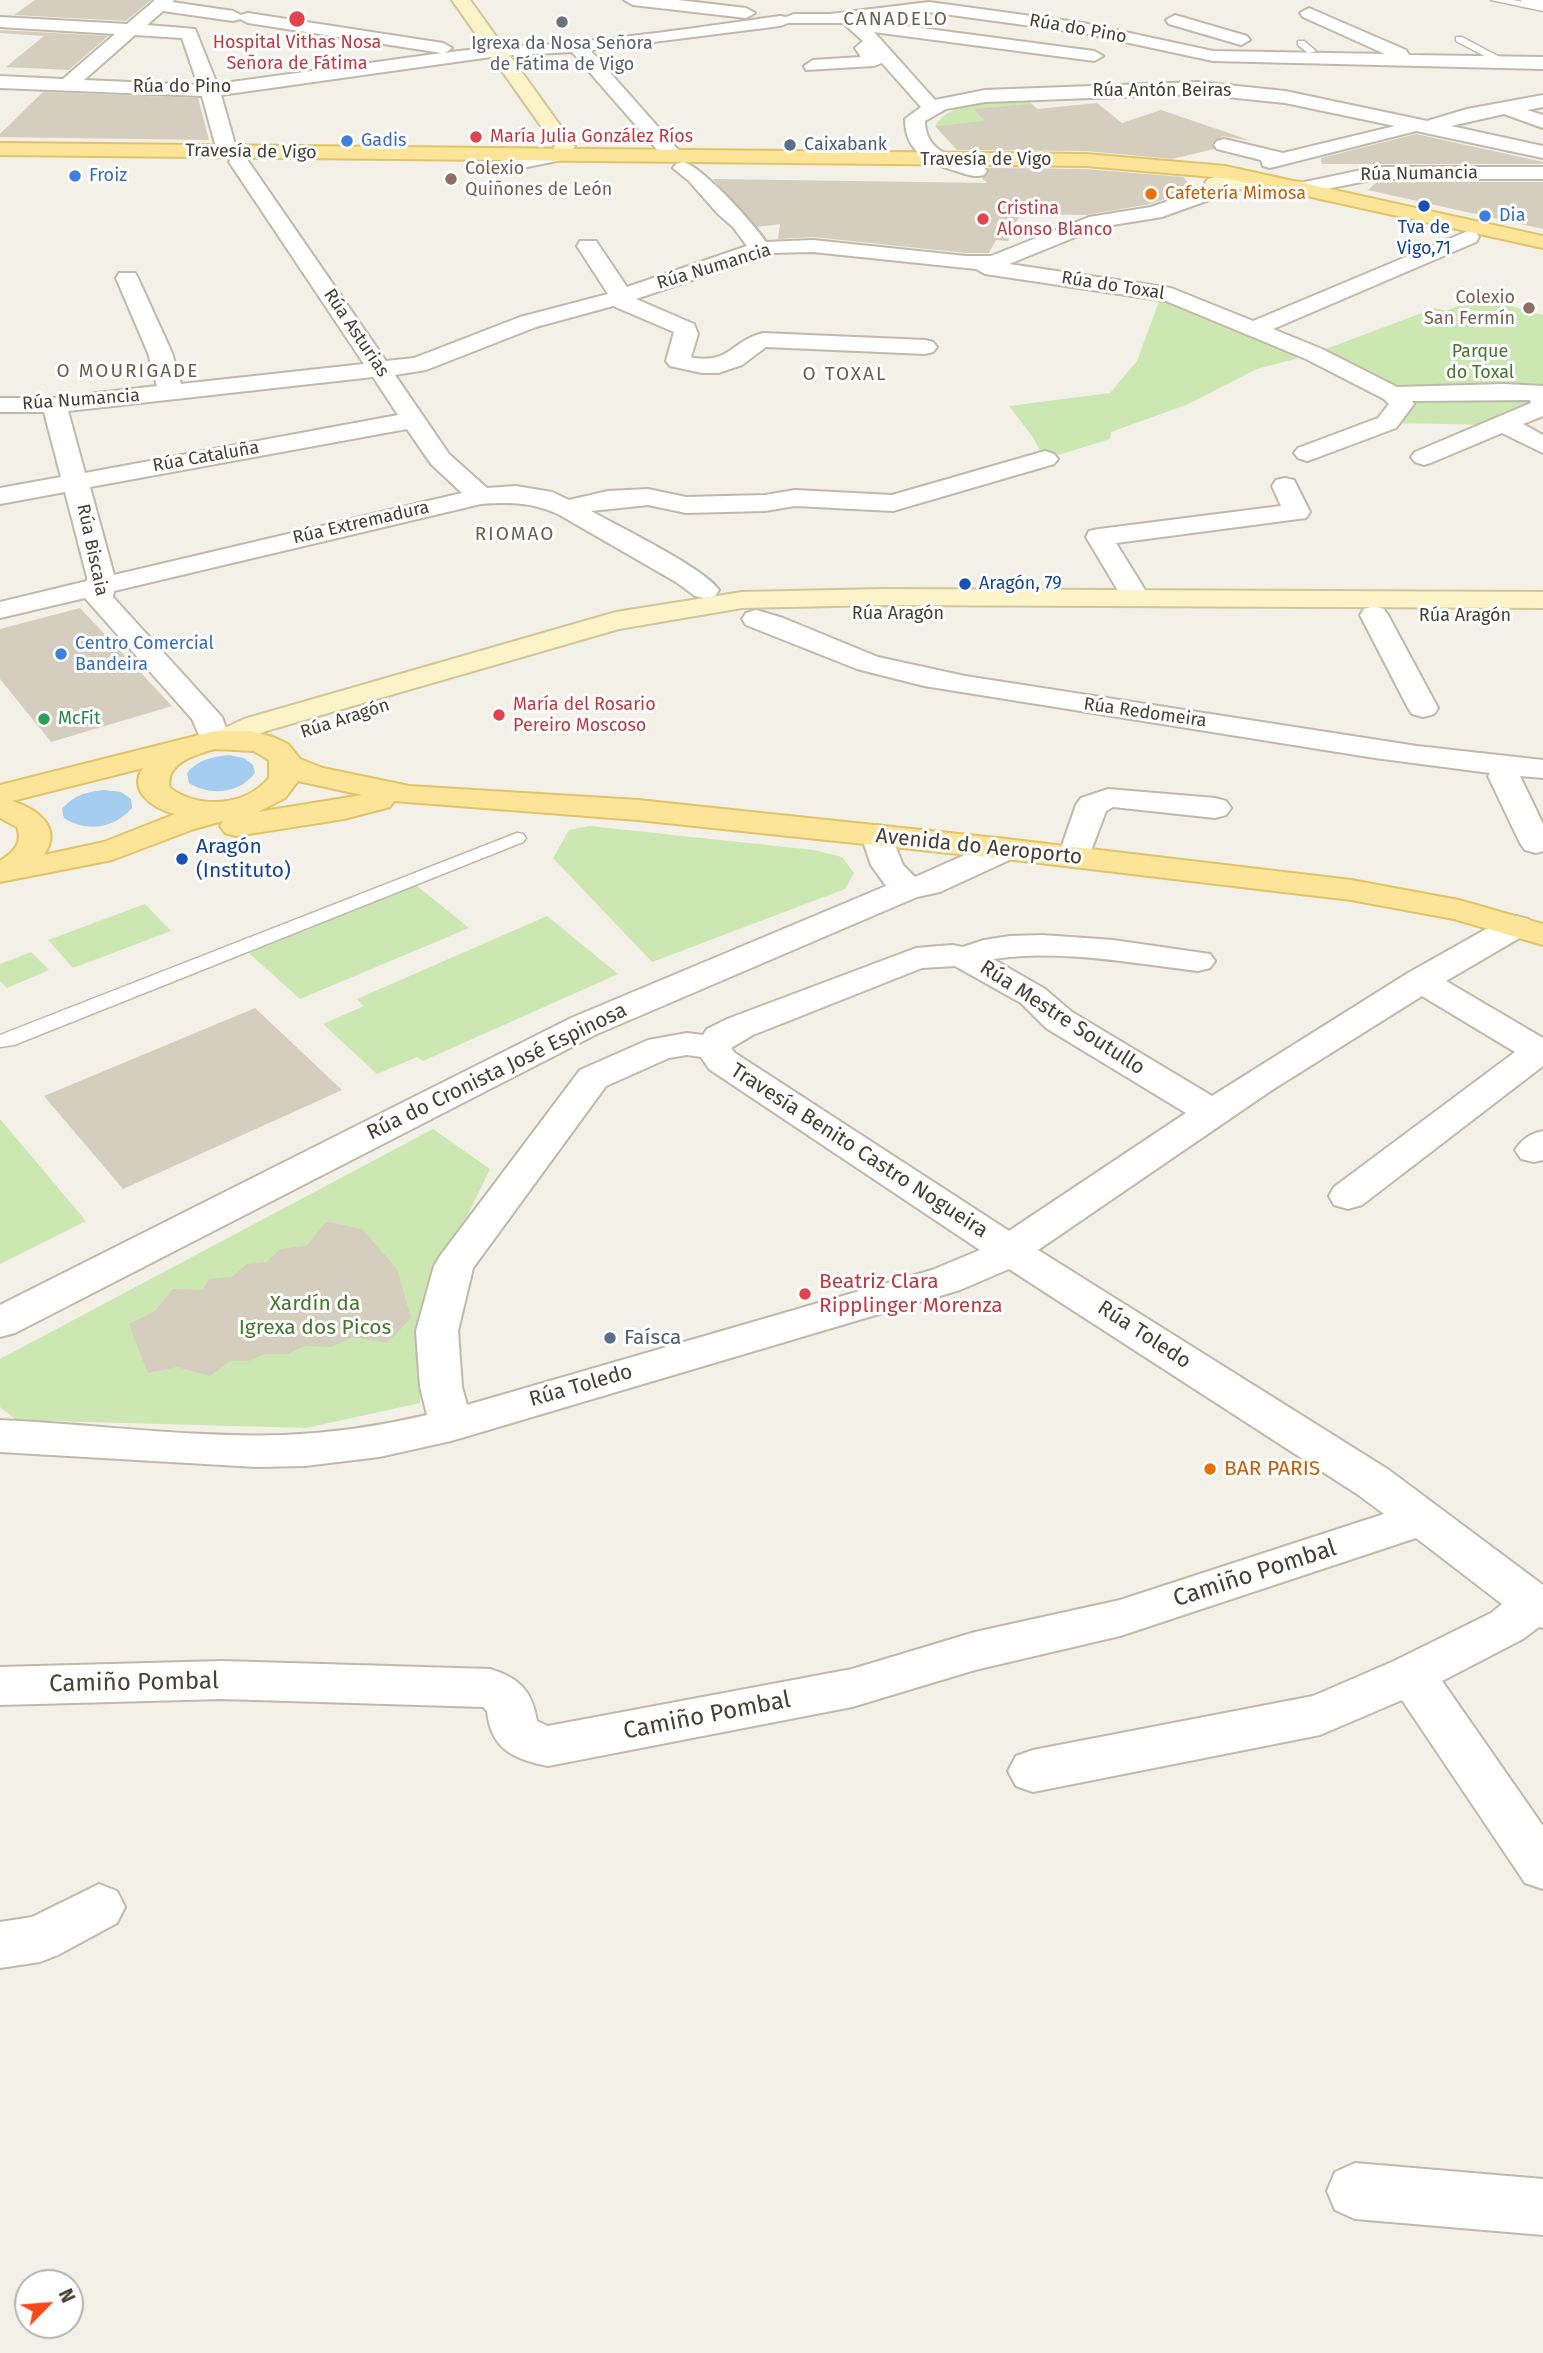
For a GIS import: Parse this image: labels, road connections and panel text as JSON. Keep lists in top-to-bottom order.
{
  "streets": {
    "main road": [
      "Travesía de Vigo",
      "Rúa Numancia",
      "Rúa Aragón",
      "Avenida do Aeroporto"
    ],
    "street": [
      "Rúa do Pino",
      "Rúa Antón Beiras",
      "Rúa do Toxal",
      "Rúa Asturias",
      "Rúa Cataluña",
      "Rúa Extremadura",
      "Rúa Biscaia",
      "Rúa Redomeira",
      "Rúa Mestre Soutullo",
      "Rúa do Cronista José Espinosa",
      "Travesía Benito Castro Nogueira",
      "Rúa Toledo",
      "Camiño Pombal"
    ]
  },
  "crossings": [
    ["Rúa do Pino", "Rúa Numancia"],
    ["Rúa do Pino", "Rúa Asturias"],
    ["Rúa Antón Beiras", "Rúa Numancia"],
    ["Travesía de Vigo", "Rúa Numancia"],
    ["Travesía de Vigo", "Rúa Asturias"],
    ["Rúa Numancia", "Rúa do Toxal"],
    ["Rúa Numancia", "Rúa Asturias"],
    ["Rúa Numancia", "Rúa Biscaia"],
    ["Rúa Asturias", "Rúa Cataluña"],
    ["Rúa Asturias", "Rúa Extremadura"],
    ["Rúa Cataluña", "Rúa Biscaia"],
    ["Rúa Extremadura", "Rúa Biscaia"],
    ["Rúa Extremadura", "Rúa Aragón"],
    ["Rúa Biscaia", "Rúa Aragón"],
    ["Rúa Aragón", "Rúa Redomeira"],
    ["Rúa Aragón", "Avenida do Aeroporto"],
    ["Avenida do Aeroporto", "Rúa do Cronista José Espinosa"],
    ["Rúa Mestre Soutullo", "Travesía Benito Castro Nogueira"],
    ["Travesía Benito Castro Nogueira", "Rúa Toledo"],
    ["Rúa Toledo", "Camiño Pombal"]
  ],
  "districts": [
    "CANADELO",
    "O MOURIGADE",
    "O TOXAL",
    "RIOMAO"
  ],
  "parks": ["Parque do Toxal", "Xardín da Igrexa dos Picos"],
  "places": [
    "Hospital Vithas Nosa Señora de Fátima",
    "Igrexa da Nosa Señora de Fátima de Vigo",
    "María Julia González Ríos",
    "Gadis",
    "Caixabank",
    "Froiz",
    "Colexio Quiñones de León",
    "Cafetería Mimosa",
    "Tva de Vigo,71",
    "Dia",
    "Cristina Alonso Blanco",
    "Colexio San Fermín",
    "Aragón, 79",
    "Centro Comercial Bandeira",
    "María del Rosario Pereiro Moscoso",
    "McFit",
    "Aragón (Instituto)",
    "Beatriz Clara Ripplinger Morenza",
    "Faísca",
    "BAR PARIS"
  ],
  "north": "top right"
}
